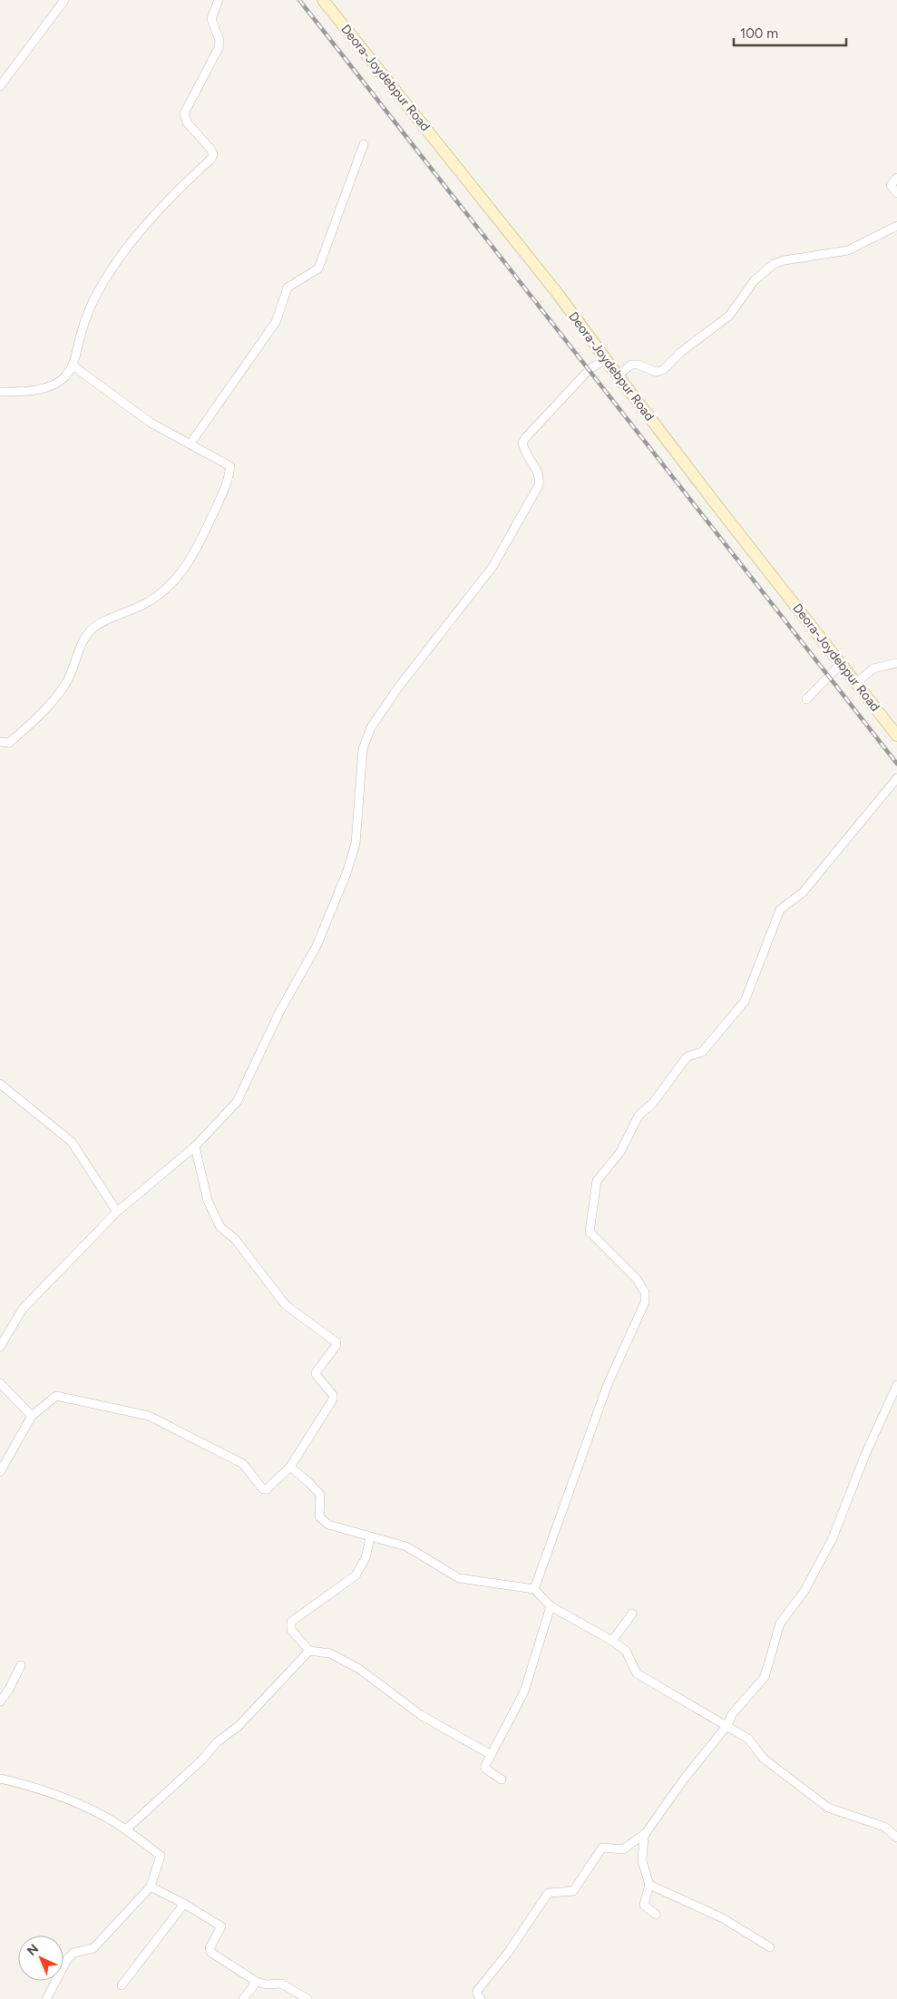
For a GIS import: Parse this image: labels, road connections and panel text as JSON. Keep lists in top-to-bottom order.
{
  "streets": {
    "street": ["Deora-Joydebpur Road"]
  },
  "scale_bar": "100 m",
  "north": "top left"
}
